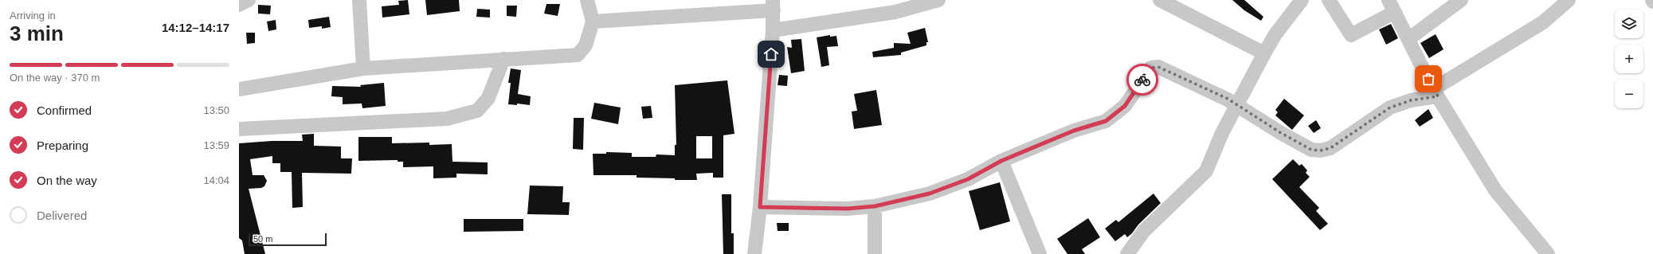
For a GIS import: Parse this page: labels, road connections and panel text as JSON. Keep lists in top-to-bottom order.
{
  "scale_bar": "50 m",
  "page": {
    "heading": ["3 min", "Arriving in", "14:12–14:17"],
    "map_buttons": ["+", "−"],
    "bar": "On the way · 370 m",
    "list": [
      ["Confirmed", "13:50"],
      ["Preparing", "13:59"],
      ["On the way", "14:04"],
      "Delivered"
    ],
    "scale": "50 m"
  }
}
